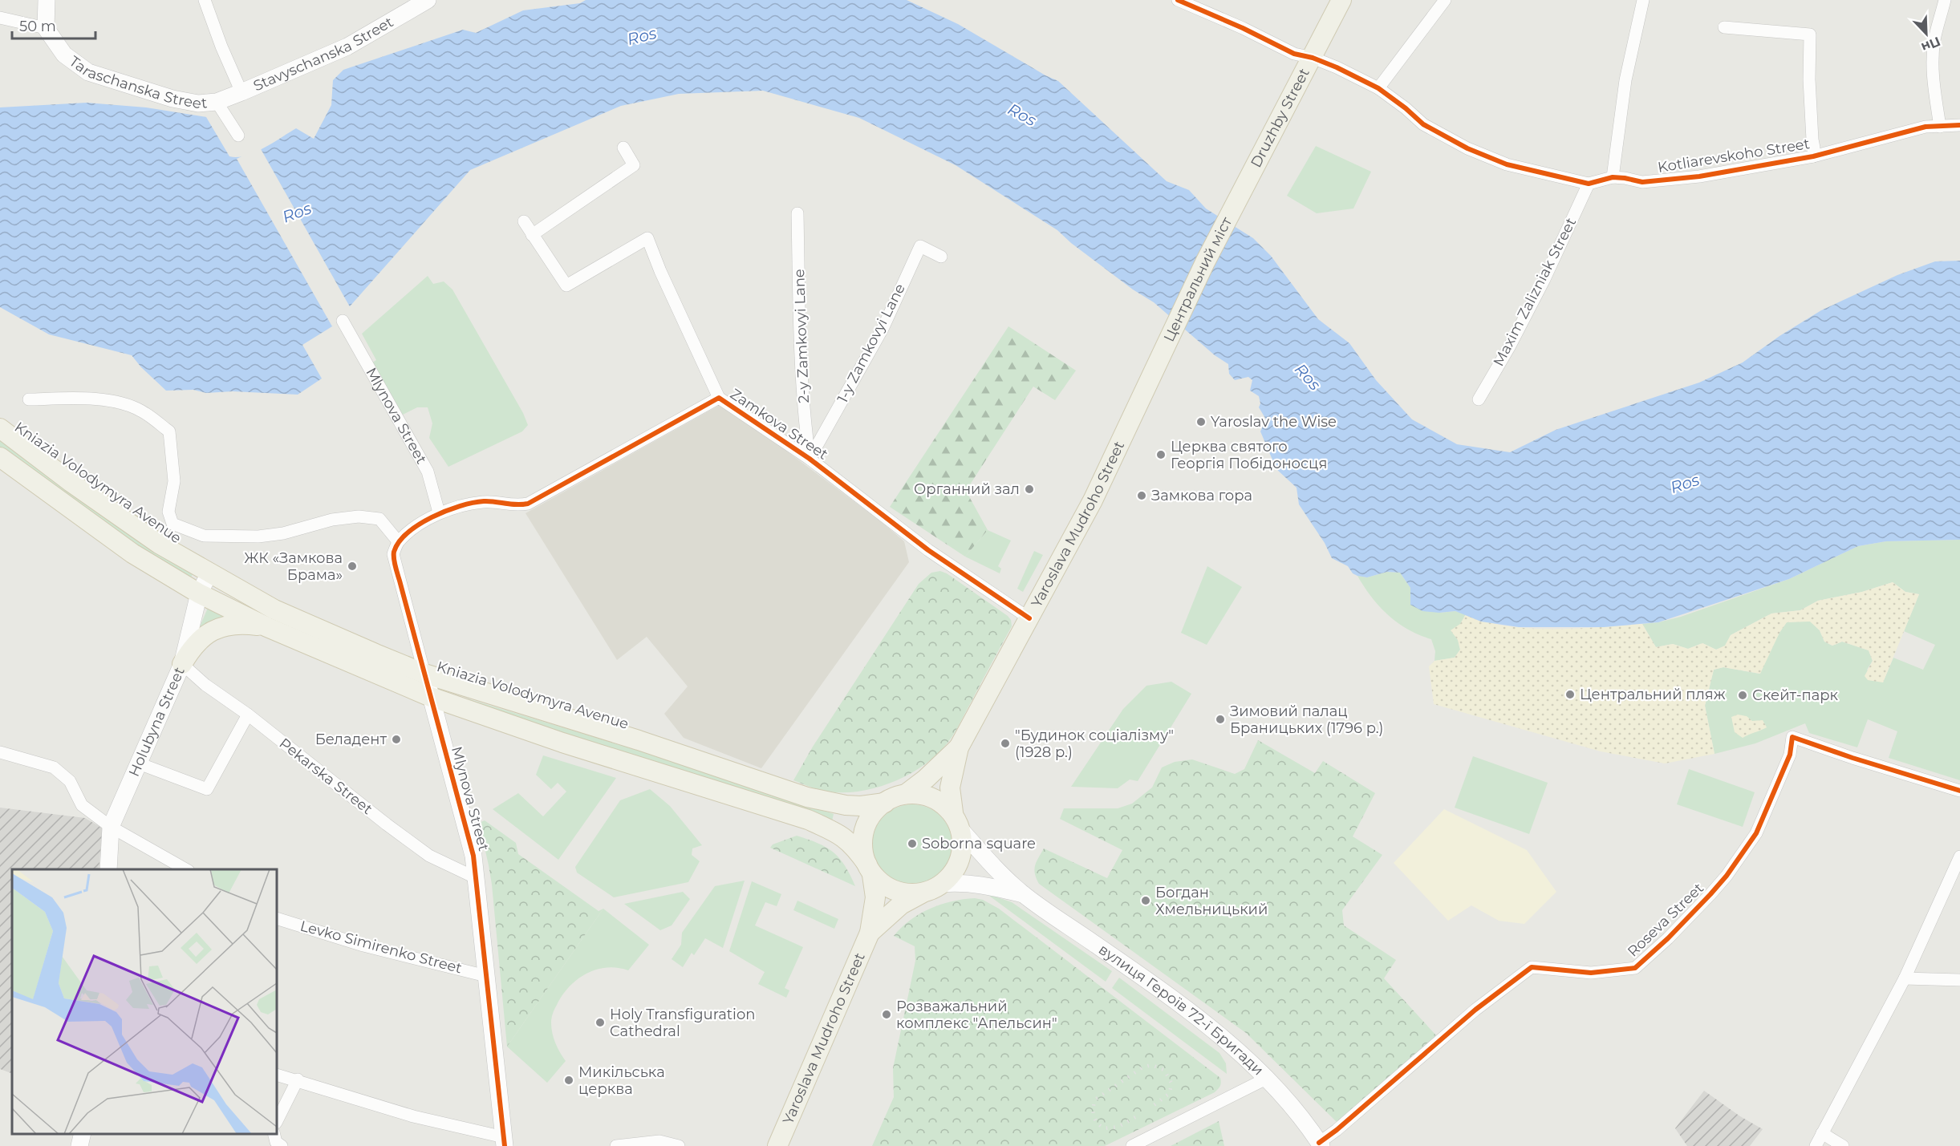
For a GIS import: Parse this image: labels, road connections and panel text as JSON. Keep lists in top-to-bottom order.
{
  "streets": {
    "main road": [
      "Druzhby Street",
      "Центральний міст",
      "Kniazia Volodymyra Avenue",
      "Yaroslava Mudroho Street"
    ],
    "street": [
      "Stavyschanska Street",
      "Taraschanska Street",
      "Kotliarevskoho Street",
      "Maxim Zalizniak Street",
      "2-y Zamkovyi Lane",
      "1-y Zamkovyi Lane",
      "Mlynova Street",
      "Zamkova Street",
      "Holubyna Street",
      "Pekarska Street",
      "Roseva Street",
      "Levko Simirenko Street",
      "вулиця Героїв 72-ї Бригади"
    ]
  },
  "crossings": [
    ["Stavyschanska Street", "Taraschanska Street"],
    ["Druzhby Street", "Kotliarevskoho Street"],
    ["Druzhby Street", "Центральний міст"],
    ["Kotliarevskoho Street", "Maxim Zalizniak Street"],
    ["Центральний міст", "Yaroslava Mudroho Street"],
    ["2-y Zamkovyi Lane", "1-y Zamkovyi Lane"],
    ["2-y Zamkovyi Lane", "Zamkova Street"],
    ["1-y Zamkovyi Lane", "Zamkova Street"],
    ["Mlynova Street", "Zamkova Street"],
    ["Mlynova Street", "Kniazia Volodymyra Avenue"],
    ["Mlynova Street", "Pekarska Street"],
    ["Mlynova Street", "Levko Simirenko Street"],
    ["Zamkova Street", "Yaroslava Mudroho Street"],
    ["Kniazia Volodymyra Avenue", "Yaroslava Mudroho Street"],
    ["Kniazia Volodymyra Avenue", "Holubyna Street"],
    ["Kniazia Volodymyra Avenue", "вулиця Героїв 72-ї Бригади"],
    ["Yaroslava Mudroho Street", "вулиця Героїв 72-ї Бригади"],
    ["Holubyna Street", "Pekarska Street"],
    ["Roseva Street", "вулиця Героїв 72-ї Бригади"]
  ],
  "water": ["Ros"],
  "places": [
    "Yaroslav the Wise",
    "Церква святого Георгія Побідоносця",
    "Органний зал",
    "Замкова гора",
    "ЖК «Замкова Брама»",
    "Центральний пляж",
    "Скейт-парк",
    "Зимовий палац Браницьких (1796 р.)",
    "Беладент",
    "\"Будинок соціалізму\" (1928 р.)",
    "Soborna square",
    "Богдан Хмельницький",
    "Розважальний комплекс \"Апельсин\"",
    "Holy Transfiguration Cathedral",
    "Микільська церква"
  ],
  "scale_bar": "50 m",
  "north": "bottom right"
}
